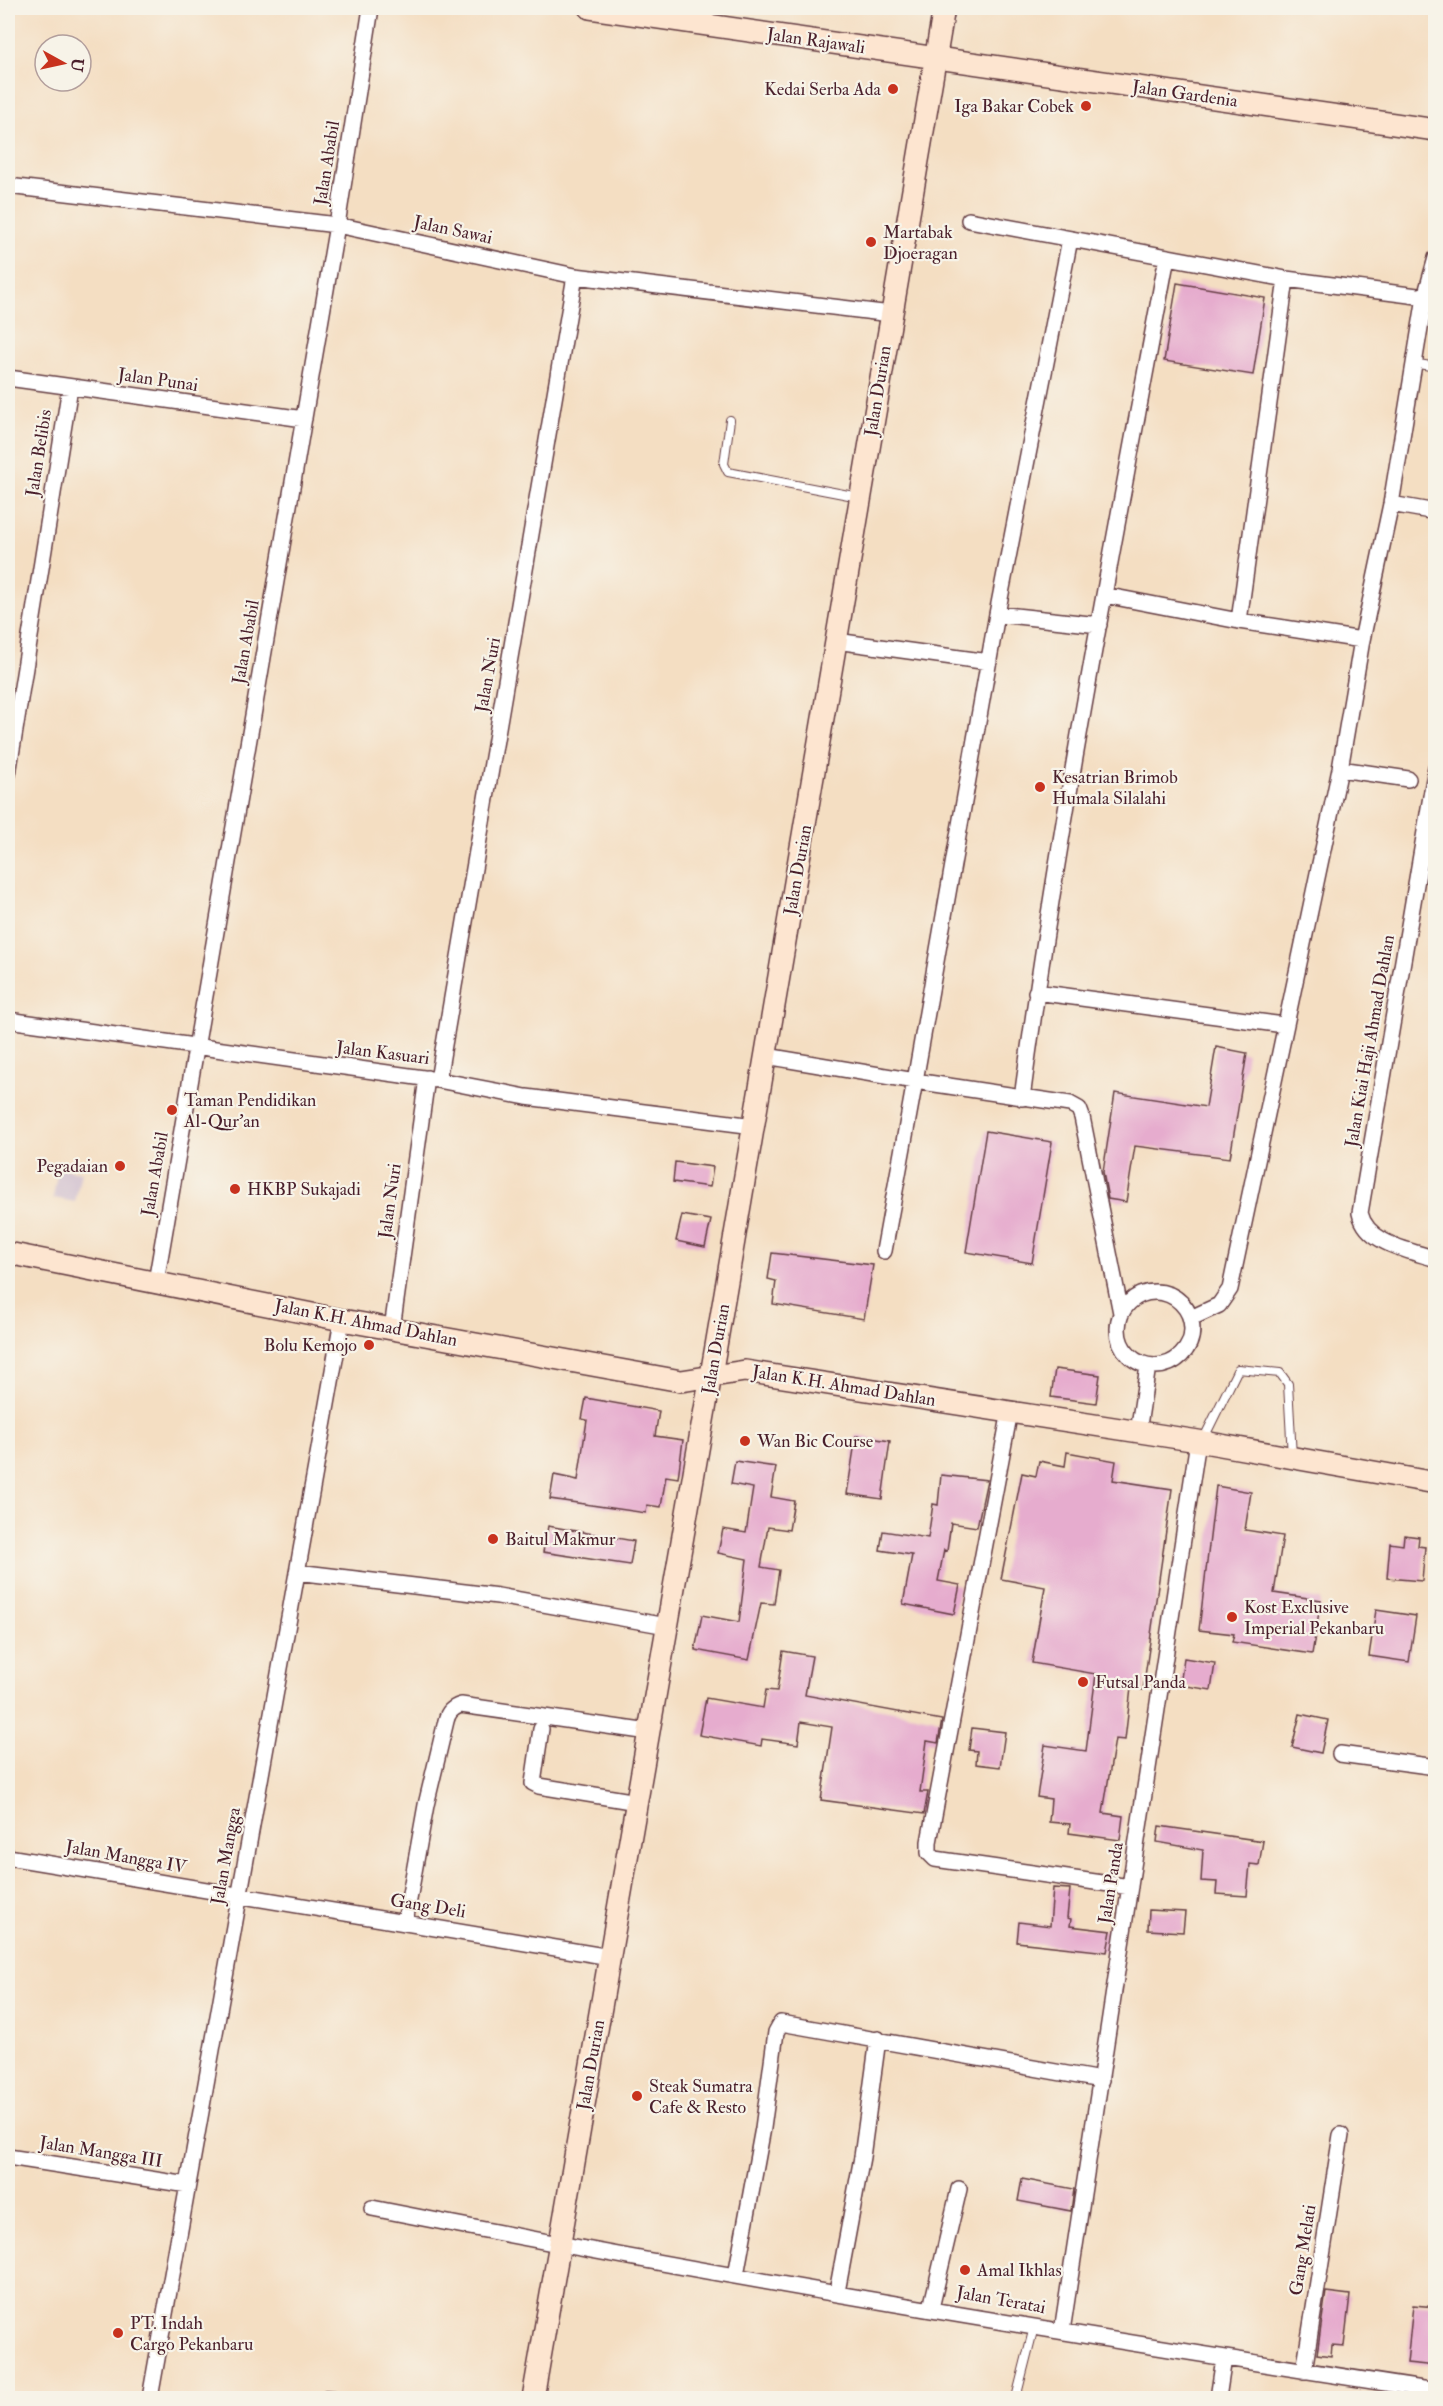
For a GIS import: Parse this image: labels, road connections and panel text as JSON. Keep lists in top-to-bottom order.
{
  "streets": {
    "main road": [
      "Jalan Rajawali",
      "Jalan Gardenia",
      "Jalan Durian",
      "Jalan K.H. Ahmad Dahlan"
    ],
    "street": [
      "Jalan Ababil",
      "Jalan Sawai",
      "Jalan Punai",
      "Jalan Belibis",
      "Jalan Nuri",
      "Jalan Kiai Haji Ahmad Dahlan",
      "Jalan Kasuari",
      "Jalan Mangga",
      "Jalan Mangga IV",
      "Jalan Panda",
      "Gang Deli",
      "Jalan Mangga III",
      "Gang Melati",
      "Jalan Teratai"
    ]
  },
  "crossings": [
    ["Jalan Rajawali", "Jalan Gardenia"],
    ["Jalan Rajawali", "Jalan Durian"],
    ["Jalan Gardenia", "Jalan Durian"],
    ["Jalan Ababil", "Jalan Sawai"],
    ["Jalan Ababil", "Jalan Punai"],
    ["Jalan Ababil", "Jalan Kasuari"],
    ["Jalan Ababil", "Jalan K.H. Ahmad Dahlan"],
    ["Jalan Sawai", "Jalan Durian"],
    ["Jalan Sawai", "Jalan Nuri"],
    ["Jalan Punai", "Jalan Belibis"],
    ["Jalan Durian", "Jalan Kasuari"],
    ["Jalan Durian", "Jalan K.H. Ahmad Dahlan"],
    ["Jalan Durian", "Gang Deli"],
    ["Jalan Durian", "Jalan Teratai"],
    ["Jalan Nuri", "Jalan Kasuari"],
    ["Jalan Nuri", "Jalan K.H. Ahmad Dahlan"],
    ["Jalan K.H. Ahmad Dahlan", "Jalan Mangga"],
    ["Jalan K.H. Ahmad Dahlan", "Jalan Panda"],
    ["Jalan Mangga", "Jalan Mangga IV"],
    ["Jalan Mangga", "Gang Deli"],
    ["Jalan Mangga", "Jalan Mangga III"],
    ["Jalan Mangga IV", "Gang Deli"],
    ["Jalan Panda", "Jalan Teratai"],
    ["Gang Melati", "Jalan Teratai"]
  ],
  "places": [
    "Kedai Serba Ada",
    "Iga Bakar Cobek",
    "Martabak Djoeragan",
    "Kesatrian Brimob Humala Silalahi",
    "Taman Pendidikan Al-Qur'an",
    "Pegadaian",
    "HKBP Sukajadi",
    "Bolu Kemojo",
    "Wan Bic Course",
    "Baitul Makmur",
    "Kost Exclusive Imperial Pekanbaru",
    "Futsal Panda",
    "Steak Sumatra Cafe & Resto",
    "Amal Ikhlas",
    "PT. Indah Cargo Pekanbaru"
  ],
  "north": "right"
}
